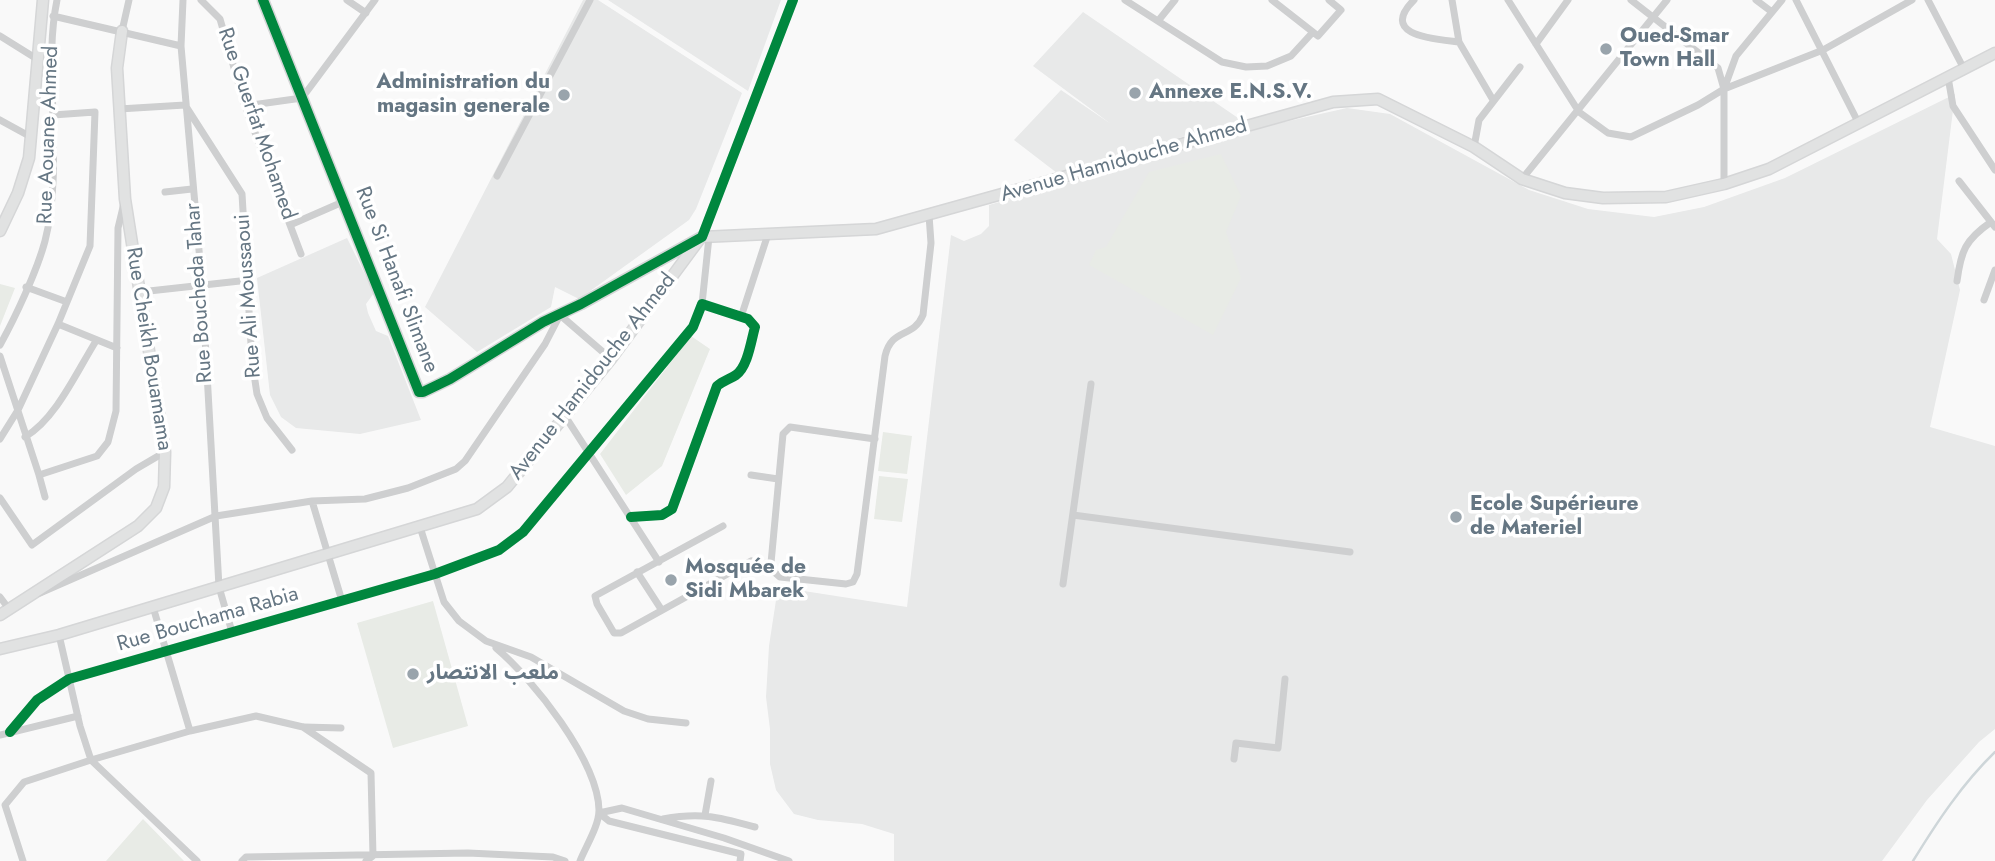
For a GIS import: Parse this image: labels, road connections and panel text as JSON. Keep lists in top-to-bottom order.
{
  "streets": {
    "main road": ["Avenue Hamidouche Ahmed", "Rue Si Hanafi Slimane", "Rue Cheikh Bouamama"],
    "street": [
      "Rue Guerfat Mohamed",
      "Rue Aouane Ahmed",
      "Rue Boucheda Tahar",
      "Rue Ali Moussaoui",
      "Rue Bouchama Rabia"
    ]
  },
  "crossings": [
    ["Avenue Hamidouche Ahmed", "Rue Si Hanafi Slimane"],
    ["Avenue Hamidouche Ahmed", "Rue Boucheda Tahar"],
    ["Avenue Hamidouche Ahmed", "Rue Bouchama Rabia"],
    ["Rue Si Hanafi Slimane", "Rue Bouchama Rabia"],
    ["Rue Boucheda Tahar", "Rue Ali Moussaoui"],
    ["Rue Boucheda Tahar", "Rue Bouchama Rabia"]
  ],
  "places": [
    "Oued-Smar Town Hall",
    "Annexe E.N.S.V.",
    "Administration du magasin generale",
    "Ecole Supérieure de Materiel",
    "Mosquée de Sidi Mbarek",
    "ملعب الانتصار"
  ]
}
